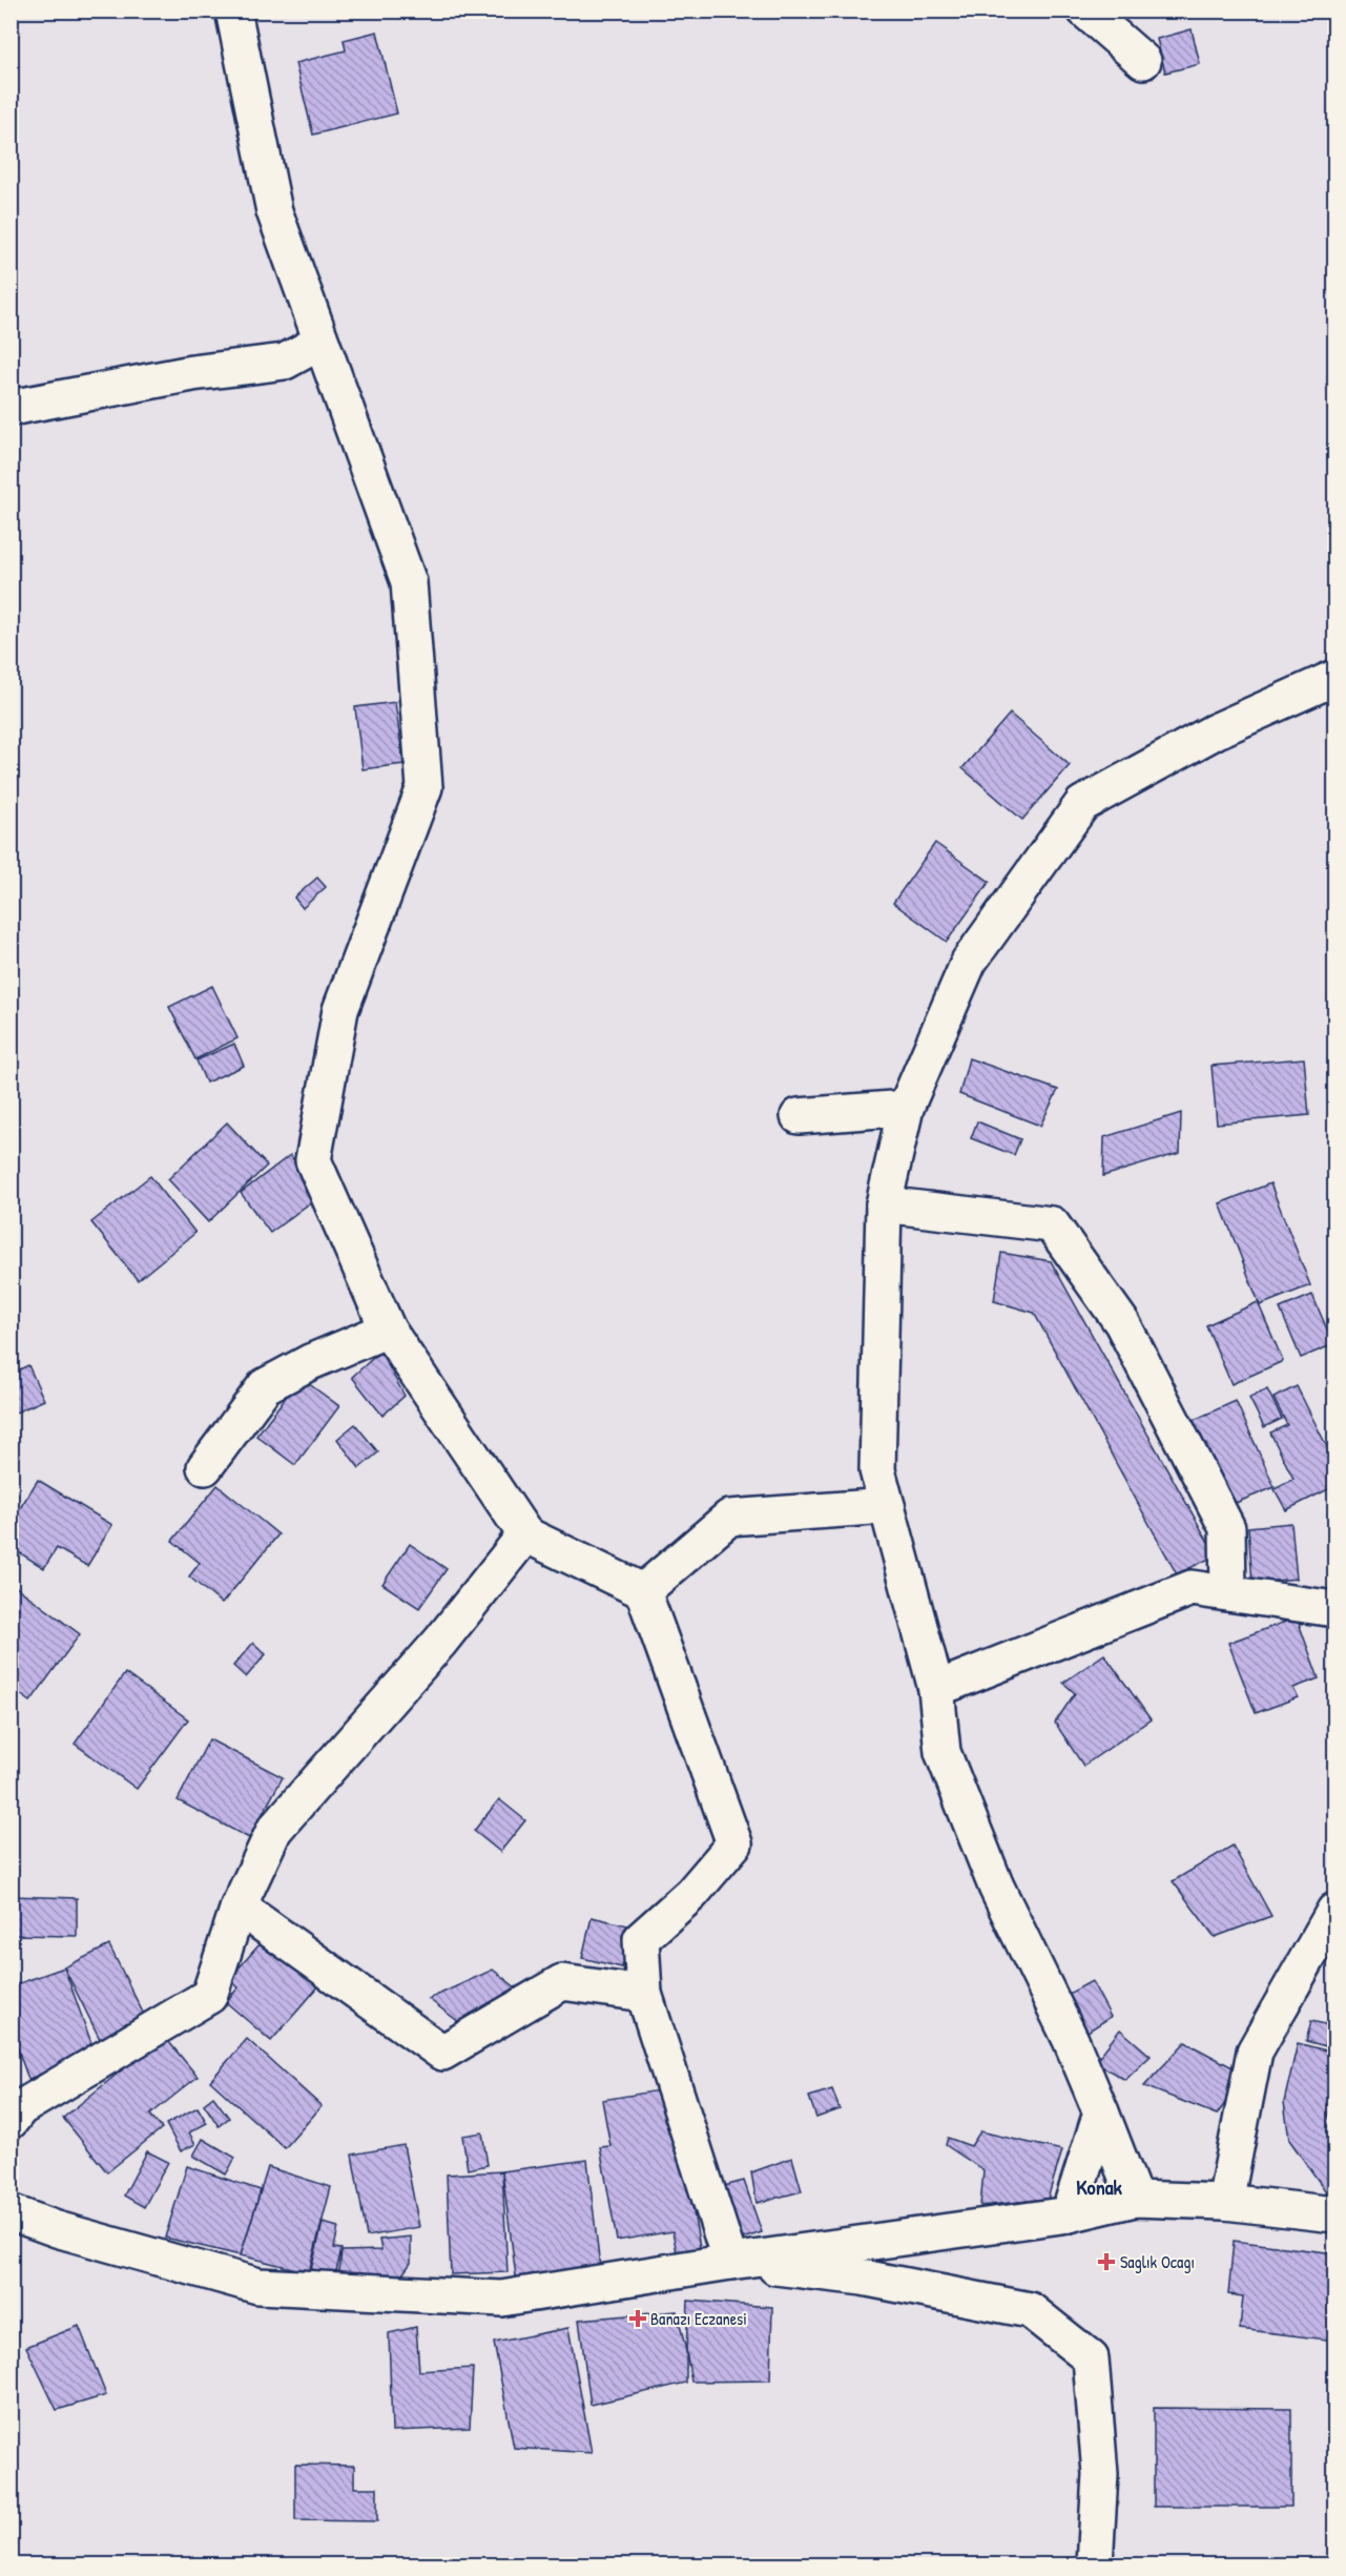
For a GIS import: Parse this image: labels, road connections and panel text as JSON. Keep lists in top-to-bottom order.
{
  "districts": ["Konak"],
  "places": {
    "health": ["Saglık Ocagı", "Banazı Eczanesi"]
  }
}
